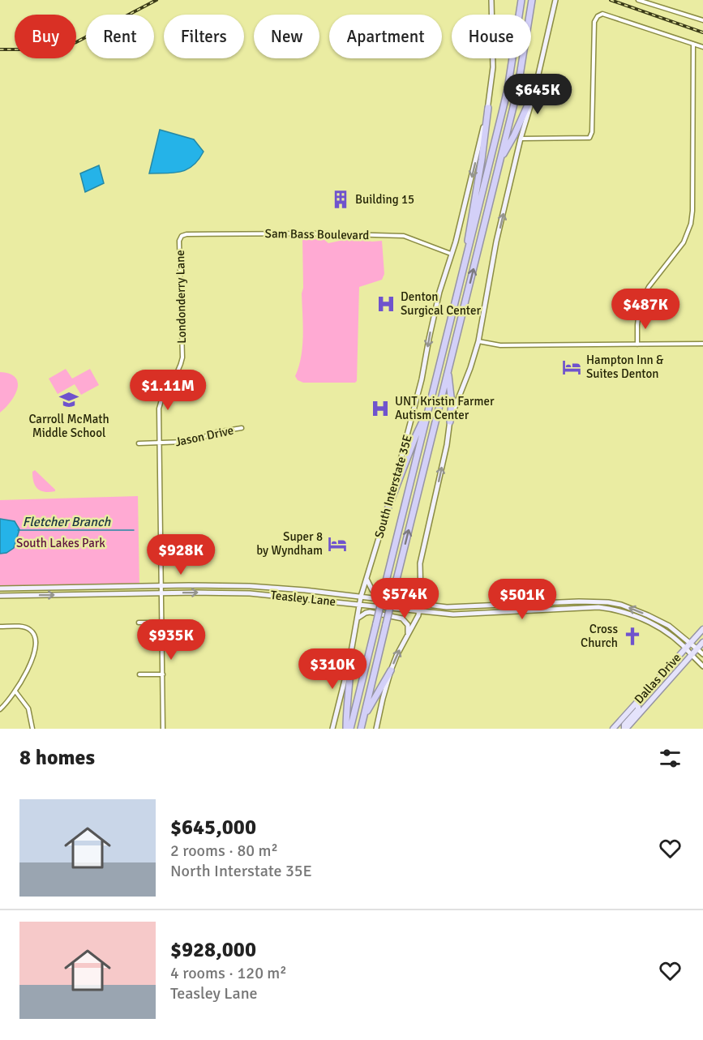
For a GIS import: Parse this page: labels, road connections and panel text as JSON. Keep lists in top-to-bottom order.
{
  "streets": {
    "main road": ["South Interstate 35E", "Teasley Lane", "Dallas Drive"],
    "street": ["Sam Bass Boulevard", "Londonderry Lane", "Jason Drive"]
  },
  "crossings": [
    ["Sam Bass Boulevard", "Londonderry Lane"],
    ["Sam Bass Boulevard", "South Interstate 35E"],
    ["Londonderry Lane", "Jason Drive"],
    ["Londonderry Lane", "Teasley Lane"],
    ["South Interstate 35E", "Teasley Lane"],
    ["Teasley Lane", "Dallas Drive"]
  ],
  "one_way": ["South Interstate 35E"],
  "water": ["Fletcher Branch"],
  "parks": ["South Lakes Park"],
  "places": {
    "building": ["Building 15"],
    "hospital": ["Denton Surgical Center", "UNT Kristin Farmer Autism Center"],
    "hotel": ["Hampton Inn & Suites Denton", "Super 8 by Wyndham"],
    "school or university": ["Carroll McMath Middle School"],
    "church": ["Cross Church"]
  },
  "page": {
    "chip": [
      "Buy",
      "Rent",
      "Filters",
      "New",
      "Apartment",
      "House"
    ],
    "price": [
      "$645K",
      "$487K",
      "$1.11M",
      "$928K",
      "$574K",
      "$501K",
      "$935K",
      "$310K"
    ],
    "heading": "8 homes",
    "list": [
      {
        "name": "$645,000",
        "note": "2 rooms · 80 m² · North Interstate 35E"
      },
      {
        "name": "$928,000",
        "note": "4 rooms · 120 m² · Teasley Lane"
      }
    ]
  }
}
